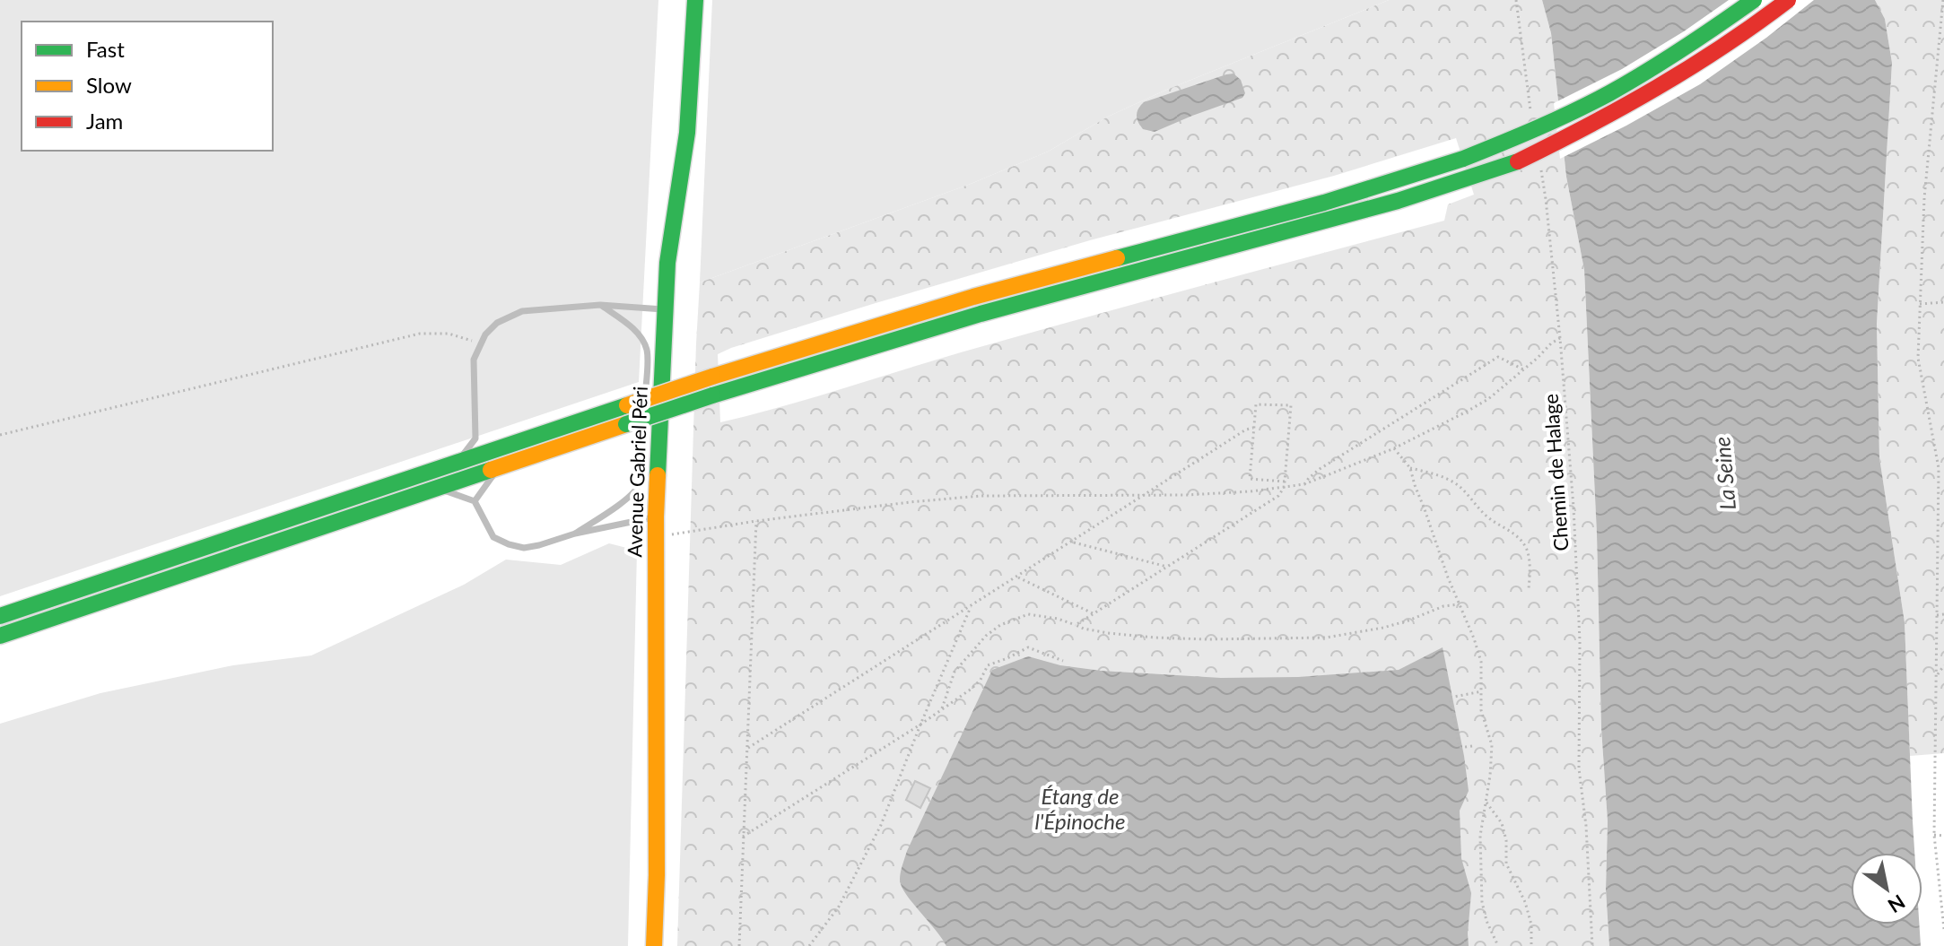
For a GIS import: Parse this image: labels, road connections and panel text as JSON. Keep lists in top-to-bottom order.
{
  "streets": {
    "main road": ["Avenue Gabriel Péri"],
    "path": ["Chemin de Halage"]
  },
  "water": ["La Seine", "Étang de l'Épinoche"],
  "legend": ["Fast", "Slow", "Jam"],
  "north": "bottom right"
}
